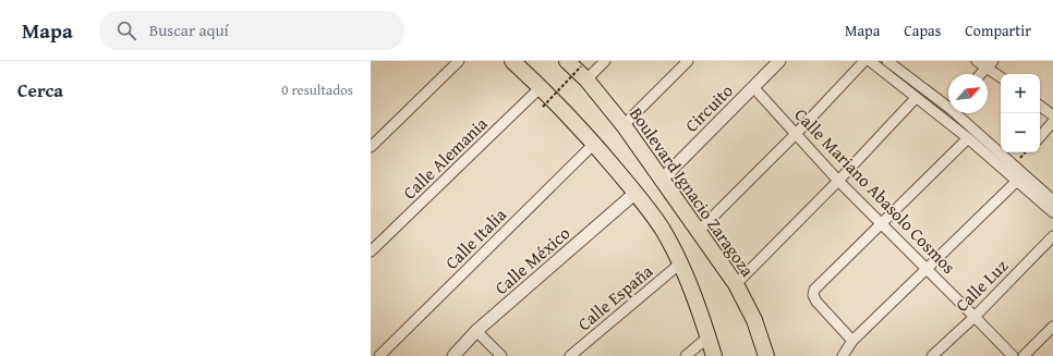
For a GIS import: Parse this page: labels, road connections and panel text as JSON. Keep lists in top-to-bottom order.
{
  "streets": {
    "main road": ["Boulevard Ignacio Zaragoza"],
    "street": [
      "Circuito",
      "Calle Alemania",
      "Calle Mariano Abasolo Cosmos",
      "Calle Italia",
      "Calle México",
      "Calle Luz",
      "Calle España"
    ]
  },
  "crossings": [
    ["Circuito", "Calle Mariano Abasolo Cosmos"],
    ["Circuito", "Boulevard Ignacio Zaragoza"],
    ["Calle Mariano Abasolo Cosmos", "Calle Luz"]
  ],
  "north": "top right",
  "page": {
    "header": "Mapa",
    "search": "Buscar aquí",
    "nav": ["Mapa", "Capas", "Compartir"],
    "heading": ["Cerca", "0 resultados"],
    "map_buttons": ["+", "−"]
  }
}
